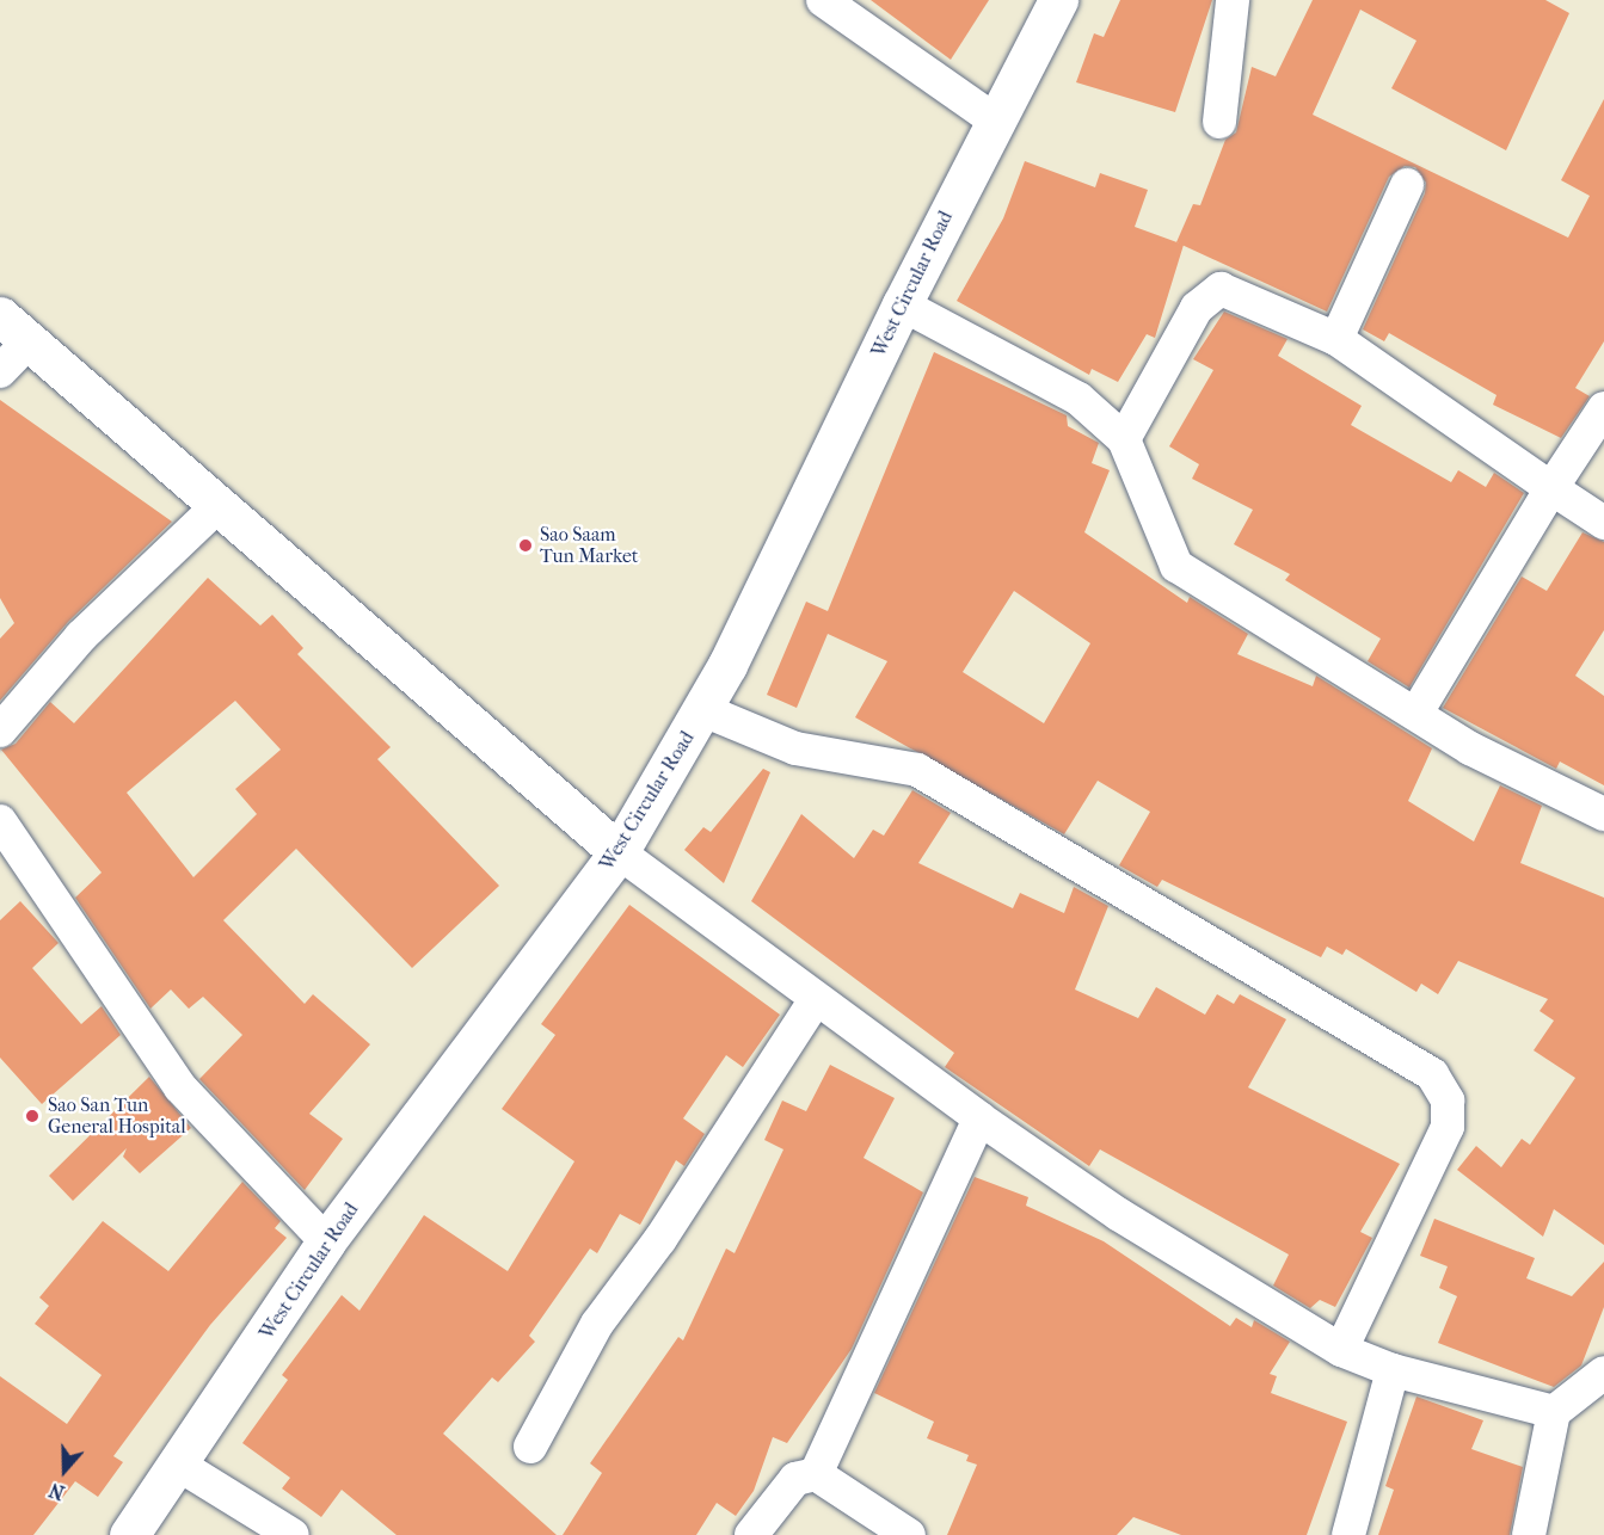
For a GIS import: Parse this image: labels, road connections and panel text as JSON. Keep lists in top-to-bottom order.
{
  "streets": {
    "street": ["West Circular Road"]
  },
  "places": ["Sao Saam Tun Market", "Sao San Tun General Hospital"],
  "north": "bottom"
}
